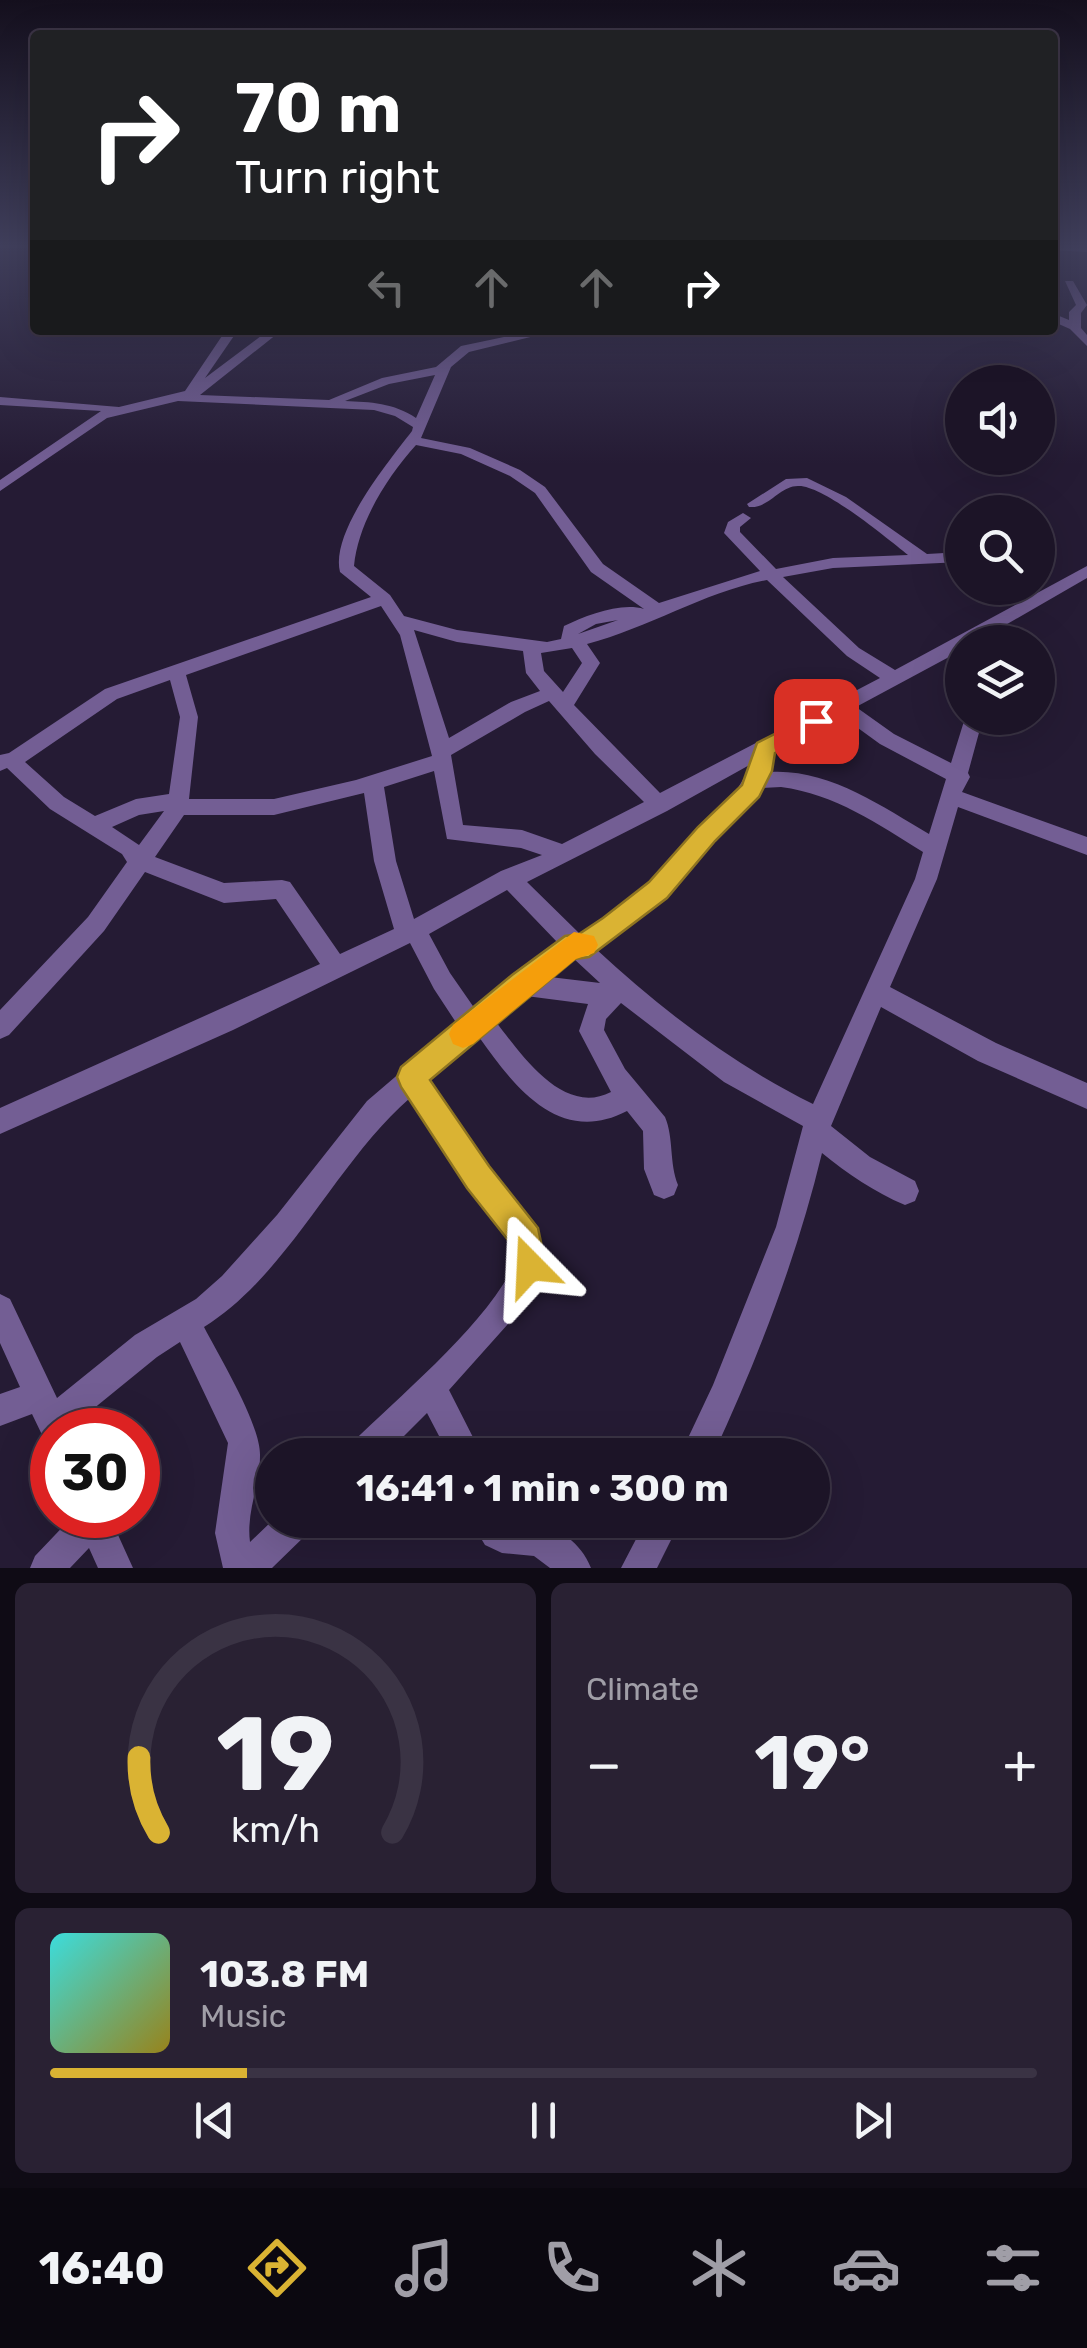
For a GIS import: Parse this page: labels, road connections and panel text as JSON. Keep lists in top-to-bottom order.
{
  "page": {
    "turn": ["70 m", "Turn right"],
    "limit": "30",
    "trip": "16:41 · 1 min · 300 m",
    "tile": "Climate",
    "heat": ["−", "19°", "+"],
    "song": ["103.8 FM", "Music"],
    "tabs": "16:40",
    "gauge": ["19", "km/h"]
  }
}
